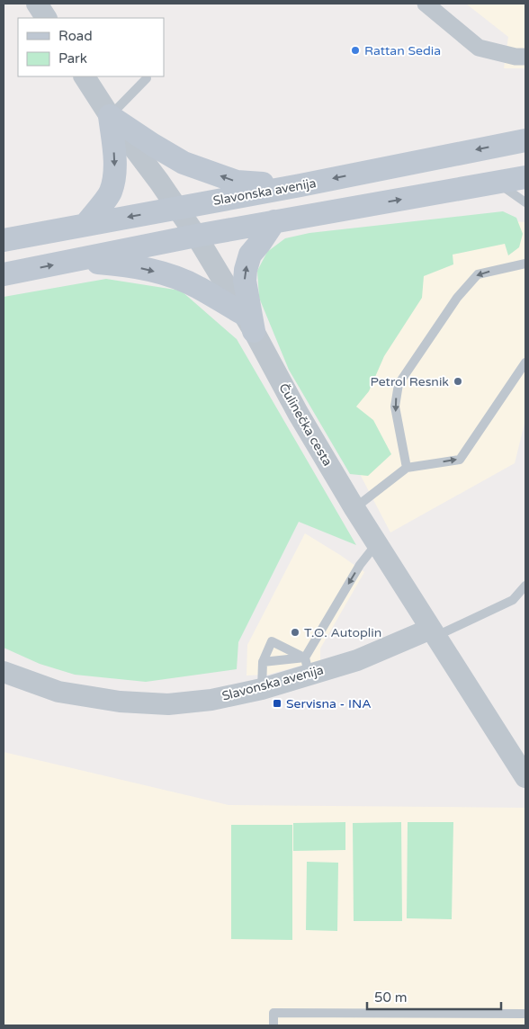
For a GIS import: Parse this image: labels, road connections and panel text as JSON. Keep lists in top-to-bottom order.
{
  "streets": {
    "main road": ["Slavonska avenija"],
    "street": ["Čulinečka cesta"]
  },
  "crossings": [
    ["Slavonska avenija", "Čulinečka cesta"]
  ],
  "places": {
    "other": ["Rattan Sedia", "Petrol Resnik", "T.O. Autoplin"],
    "transit": ["Servisna - INA"]
  },
  "legend": ["Road", "Park"],
  "scale_bar": "50 m"
}
